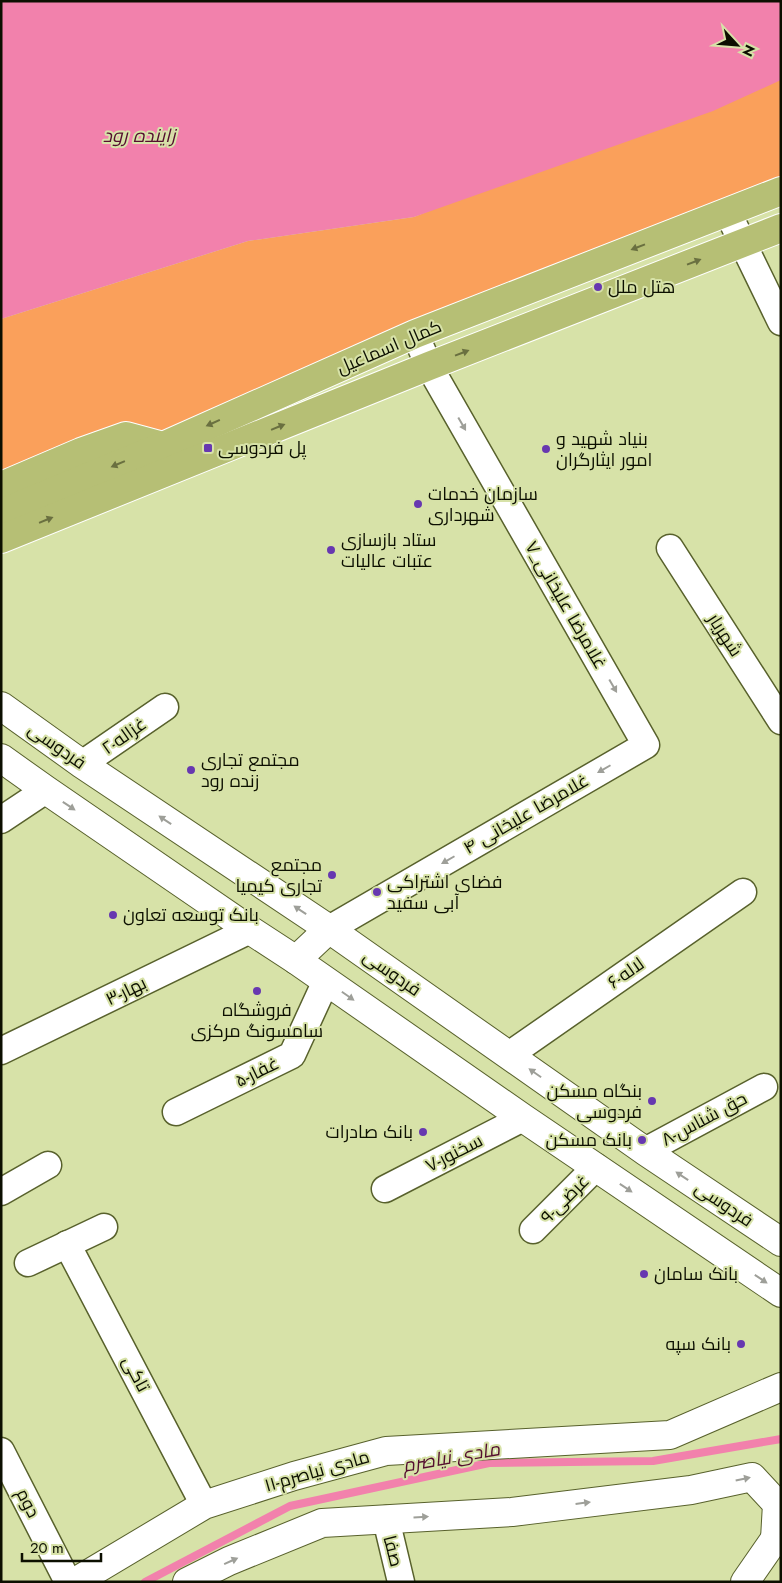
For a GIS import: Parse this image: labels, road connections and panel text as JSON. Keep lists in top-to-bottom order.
{
  "streets": {
    "main road": ["کمال اسماعیل", "فردوسی", "۱۱-مادی نیاصرم"],
    "street": [
      "۷_غلامرضا علیخانی",
      "شهریار",
      "۲-غزاله",
      "۴ غلامرضا علیخانی",
      "۶-لاله",
      "۳-بهار",
      "۵-غفار",
      "۸-حق شناس",
      "۷-سخنور",
      "۹-غرضی",
      "تاکی",
      "دوم",
      "صفا"
    ]
  },
  "crossings": [
    ["کمال اسماعیل", "۷_غلامرضا علیخانی"],
    ["۷_غلامرضا علیخانی", "۴ غلامرضا علیخانی"],
    ["۲-غزاله", "فردوسی"],
    ["فردوسی", "۴ غلامرضا علیخانی"],
    ["فردوسی", "۶-لاله"],
    ["فردوسی", "۸-حق شناس"],
    ["تاکی", "۱۱-مادی نیاصرم"]
  ],
  "one_way": ["۷_غلامرضا علیخانی", "۴ غلامرضا علیخانی"],
  "water": ["زاینده رود", "مادی نیاصرم"],
  "places": {
    "other": [
      "هتل ملل",
      "بنیاد شهید و امور ایثارگران",
      "سازمان خدمات شهرداری",
      "ستاد بازسازی عتبات عالیات",
      "مجتمع تجاری زنده رود",
      "مجتمع تجاری کیمیا",
      "فضای اشتراکی آبی سفید",
      "بانک توسعه تعاون",
      "فروشگاه سامسونگ مرکزی",
      "بنگاه مسکن فردوسی",
      "بانک صادرات",
      "بانک مسکن",
      "بانک سامان",
      "بانک سپه"
    ],
    "transit": ["پل فردوسی"]
  },
  "scale_bar": "20 m",
  "north": "bottom right"
}
